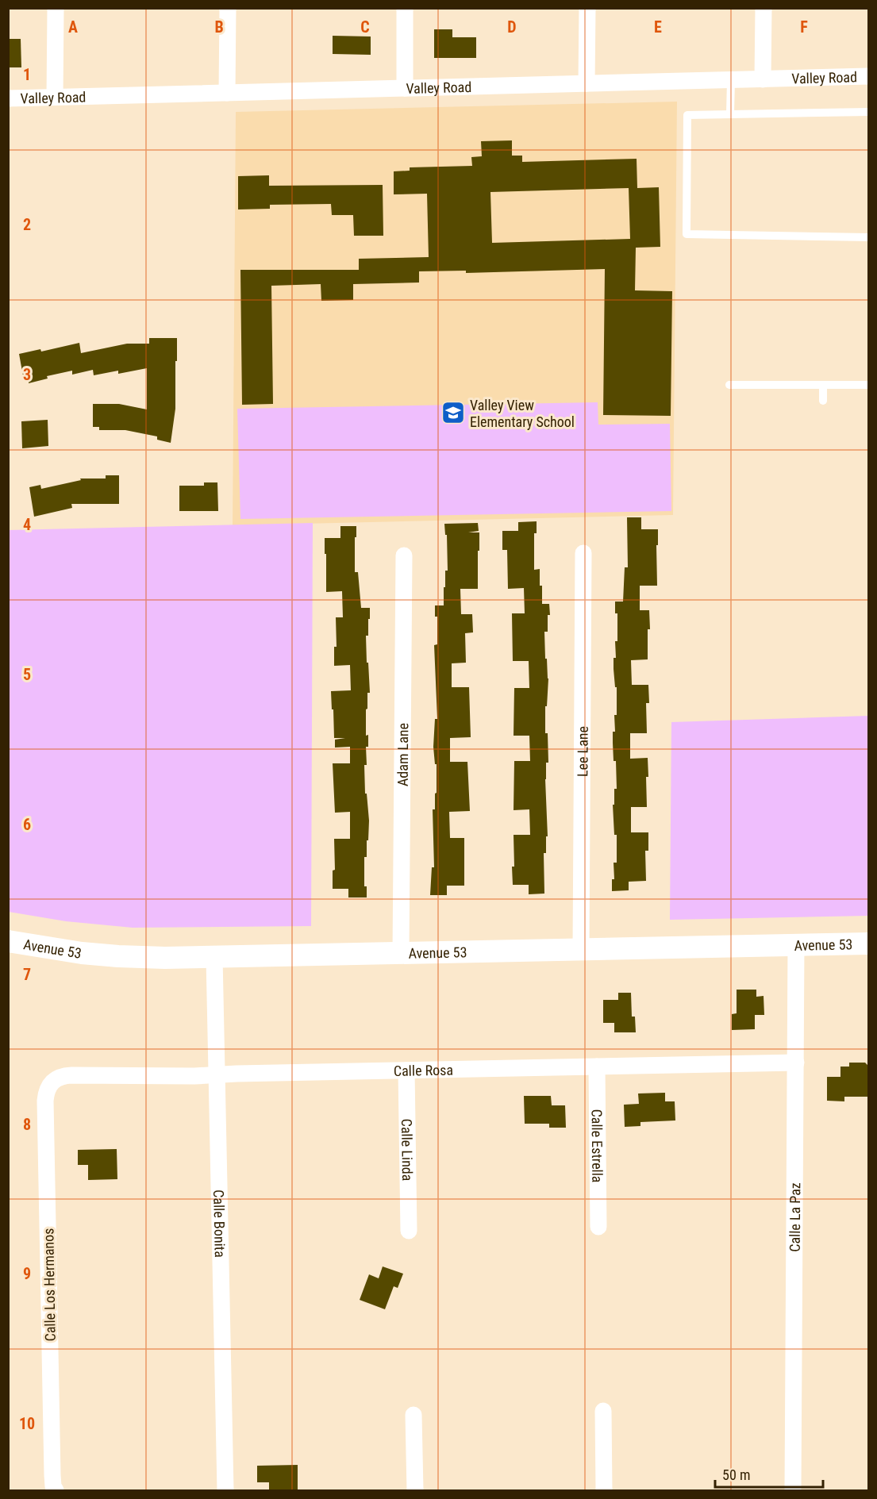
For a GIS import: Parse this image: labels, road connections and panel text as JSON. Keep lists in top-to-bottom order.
{
  "streets": {
    "street": [
      "Valley Road",
      "Lee Lane",
      "Adam Lane",
      "Avenue 53",
      "Calle Rosa",
      "Calle Estrella",
      "Calle Linda",
      "Calle La Paz",
      "Calle Bonita",
      "Calle Los Hermanos"
    ]
  },
  "crossings": [
    ["Lee Lane", "Avenue 53"],
    ["Adam Lane", "Avenue 53"],
    ["Avenue 53", "Calle La Paz"],
    ["Avenue 53", "Calle Bonita"],
    ["Calle Rosa", "Calle Estrella"],
    ["Calle Rosa", "Calle Linda"],
    ["Calle Rosa", "Calle La Paz"],
    ["Calle Rosa", "Calle Bonita"],
    ["Calle Rosa", "Calle Los Hermanos"]
  ],
  "places": {
    "school or university": ["Valley View Elementary School"]
  },
  "scale_bar": "50 m",
  "grid": {
    "columns": [
      "A",
      "B",
      "C",
      "D",
      "E",
      "F"
    ],
    "rows": [
      "1",
      "2",
      "3",
      "4",
      "5",
      "6",
      "7",
      "8",
      "9",
      "10"
    ]
  }
}
